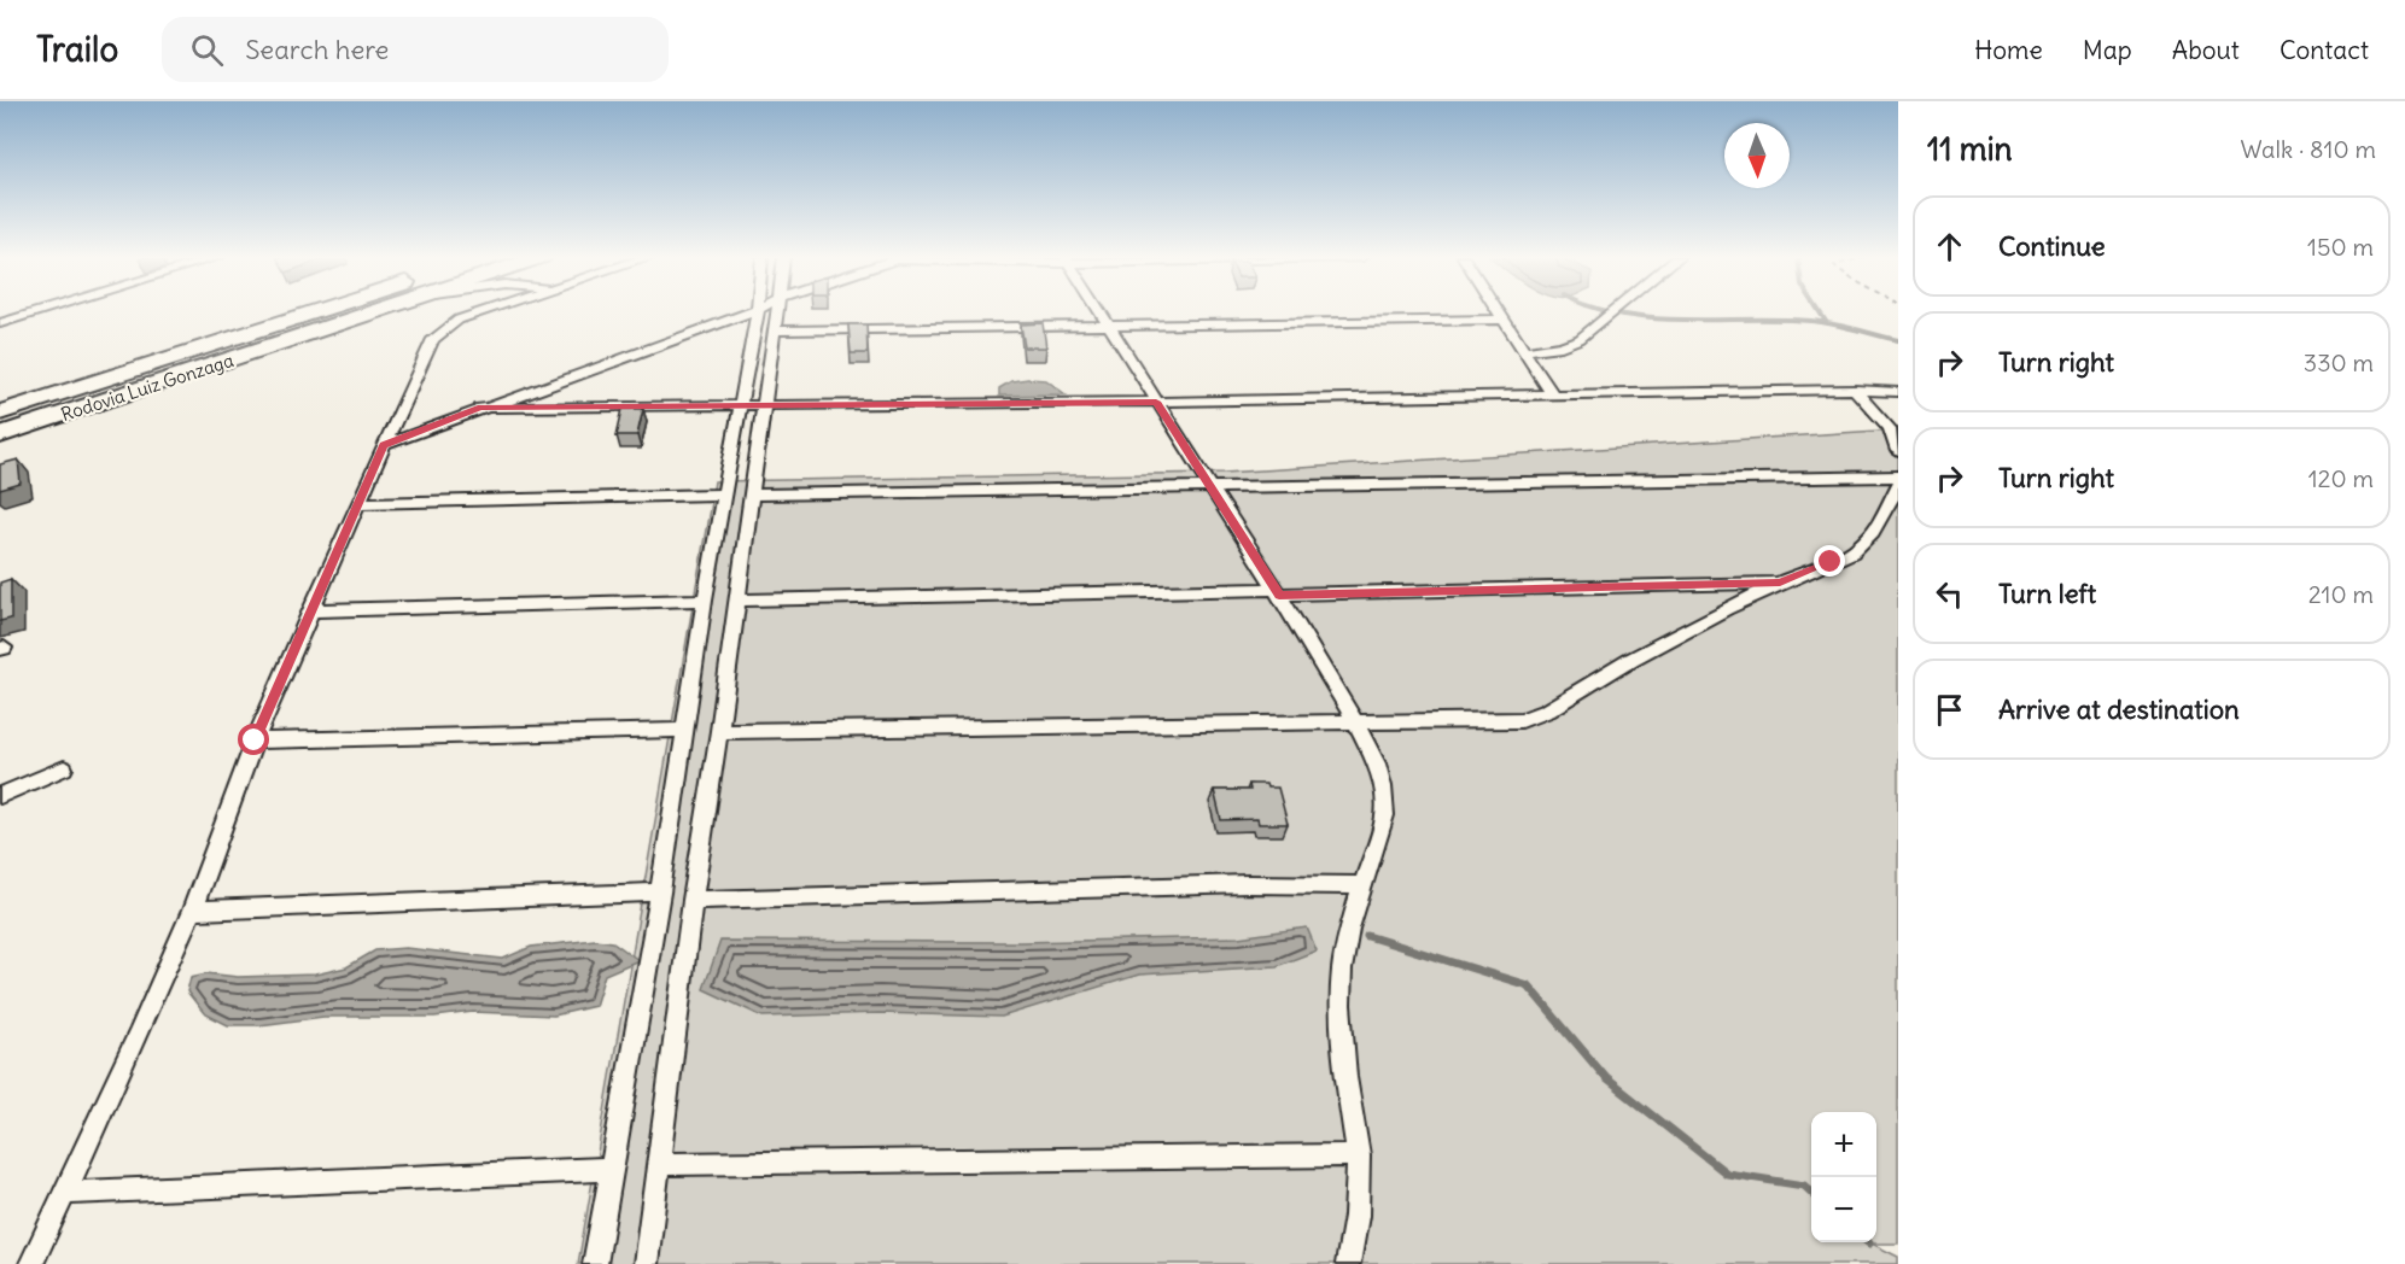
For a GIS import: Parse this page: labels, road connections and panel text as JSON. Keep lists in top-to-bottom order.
{
  "streets": {
    "highway": ["Rodovia Luiz Gonzaga"]
  },
  "north": "bottom",
  "page": {
    "header": "Trailo",
    "search": "Search here",
    "nav": [
      "Home",
      "Map",
      "About",
      "Contact"
    ],
    "heading": ["11 min", "Walk · 810 m"],
    "list": [
      ["Continue", "150 m"],
      ["Turn right", "330 m"],
      ["Turn right", "120 m"],
      ["Turn left", "210 m"],
      "Arrive at destination"
    ],
    "map_buttons": ["+", "−"]
  }
}
